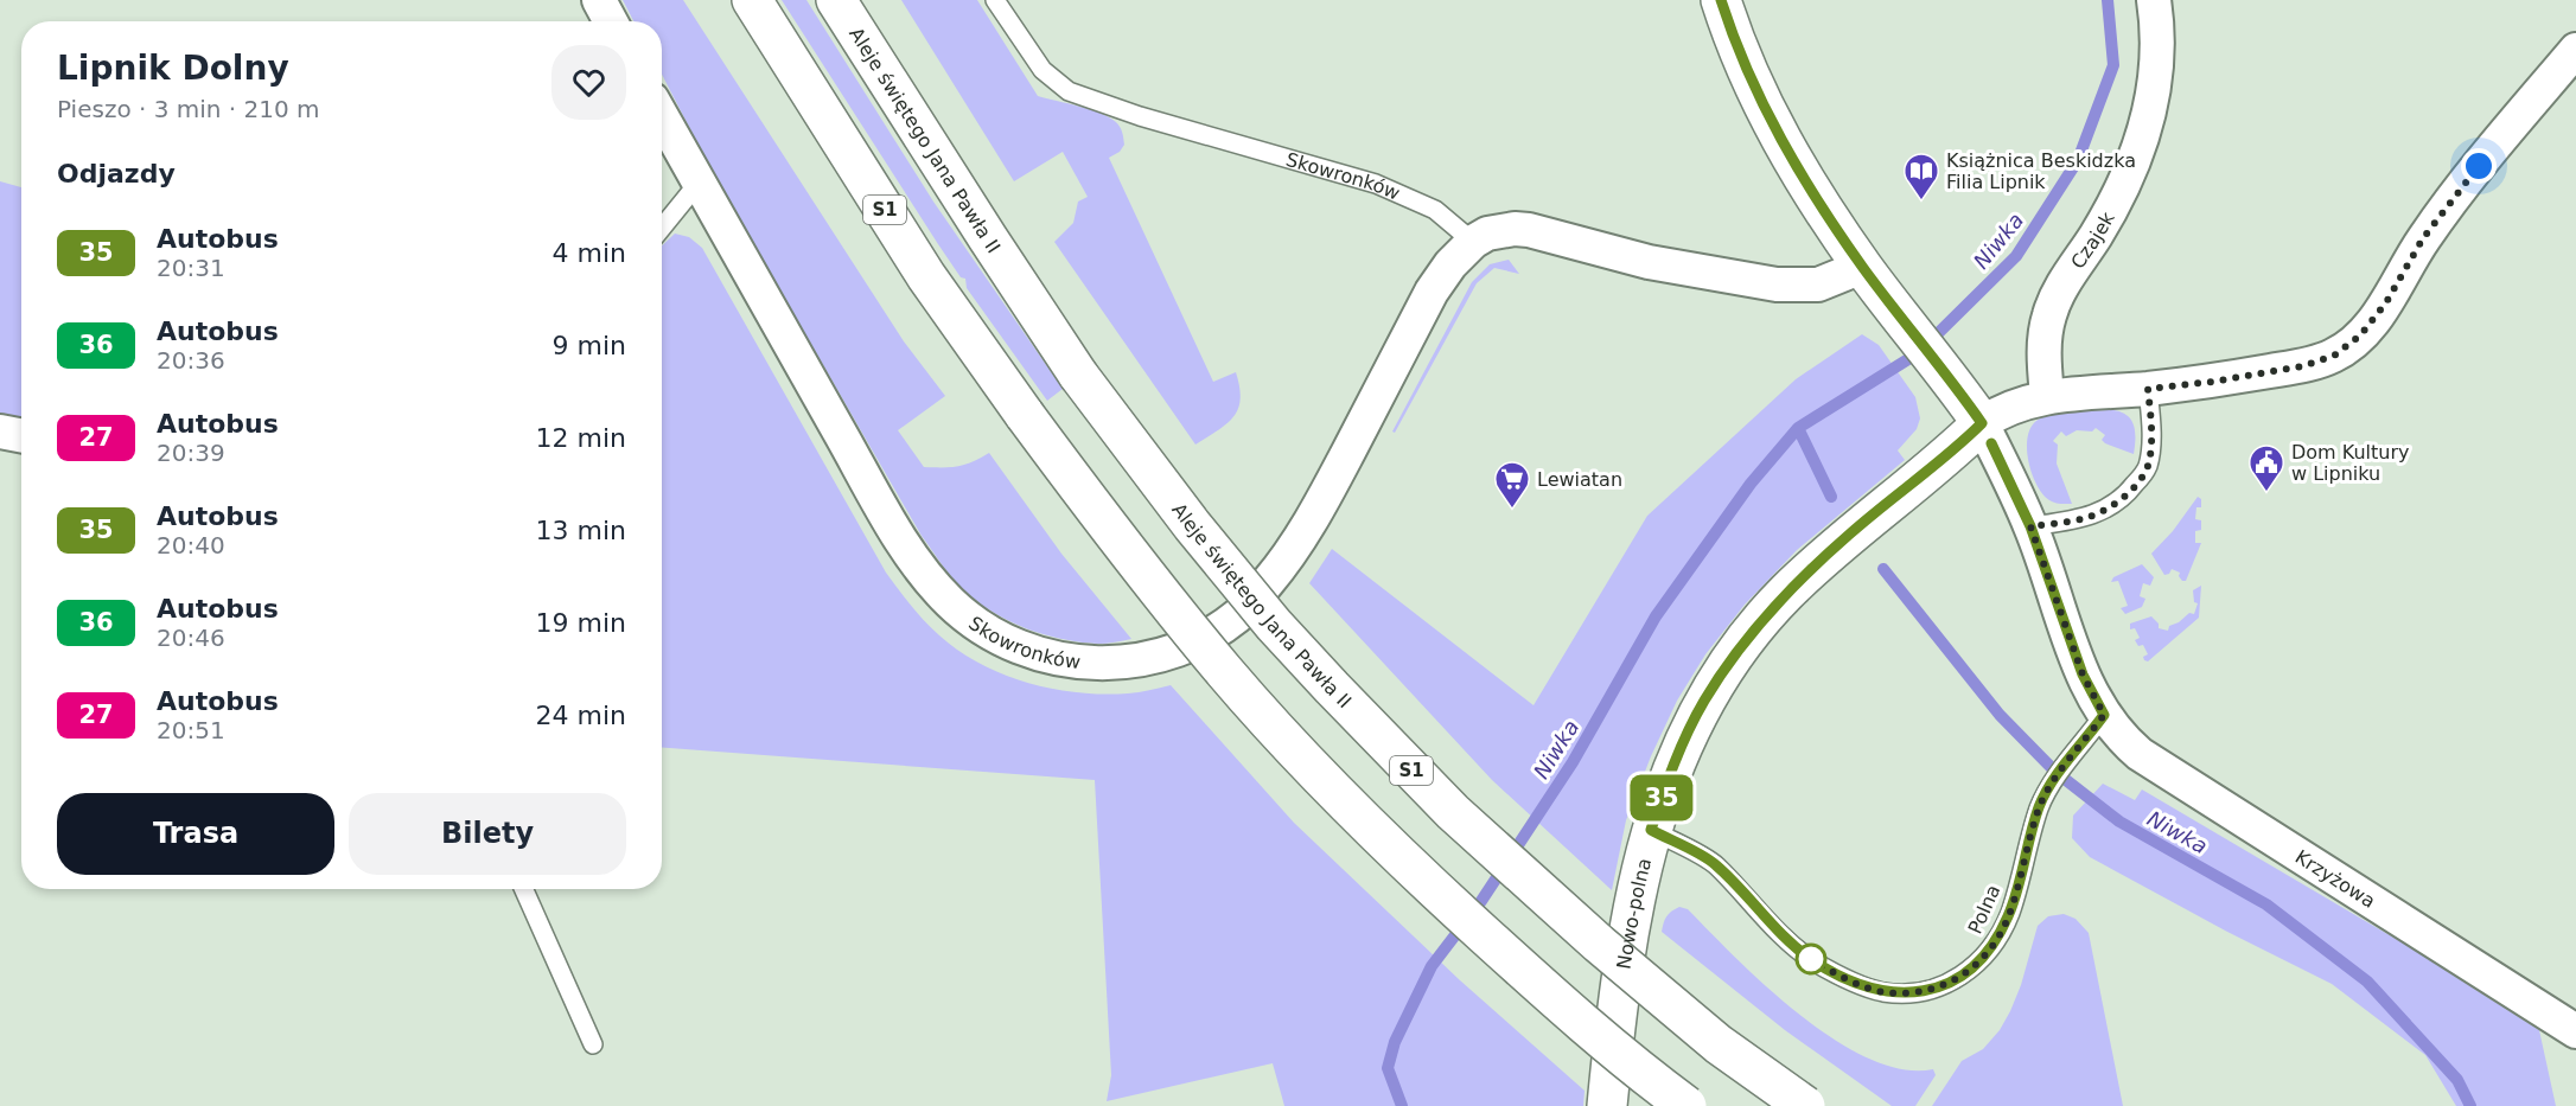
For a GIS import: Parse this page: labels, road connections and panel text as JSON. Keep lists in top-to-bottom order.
{
  "streets": {
    "main road": ["Aleje świętego Jana Pawła II", "S1", "Nowo-polna"],
    "street": ["Skowronków", "Czajek", "Krzyżowa"],
    "lane": ["Polna"]
  },
  "crossings": [
    ["Krzyżowa", "Polna"],
    ["Krzyżowa", "Nowo-polna"],
    ["Polna", "Nowo-polna"]
  ],
  "water": ["Niwka"],
  "places": {
    "library": ["Książnica Beskidzka Filia Lipnik"],
    "public building": ["Dom Kultury w Lipniku"],
    "supermarket": ["Lewiatan"]
  },
  "lines": ["bus line 35"],
  "page": {
    "on_map": "35",
    "heading": [
      ["Lipnik Dolny", "Pieszo · 3 min · 210 m"],
      "Odjazdy"
    ],
    "list": [
      {
        "mark": "35",
        "name": "Autobus",
        "note": "20:31",
        "value": "4 min"
      },
      {
        "mark": "36",
        "name": "Autobus",
        "note": "20:36",
        "value": "9 min"
      },
      {
        "mark": "27",
        "name": "Autobus",
        "note": "20:39",
        "value": "12 min"
      },
      {
        "mark": "35",
        "name": "Autobus",
        "note": "20:40",
        "value": "13 min"
      },
      {
        "mark": "36",
        "name": "Autobus",
        "note": "20:46",
        "value": "19 min"
      },
      {
        "mark": "27",
        "name": "Autobus",
        "note": "20:51",
        "value": "24 min"
      }
    ],
    "buttons": ["Trasa", "Bilety"]
  }
}
